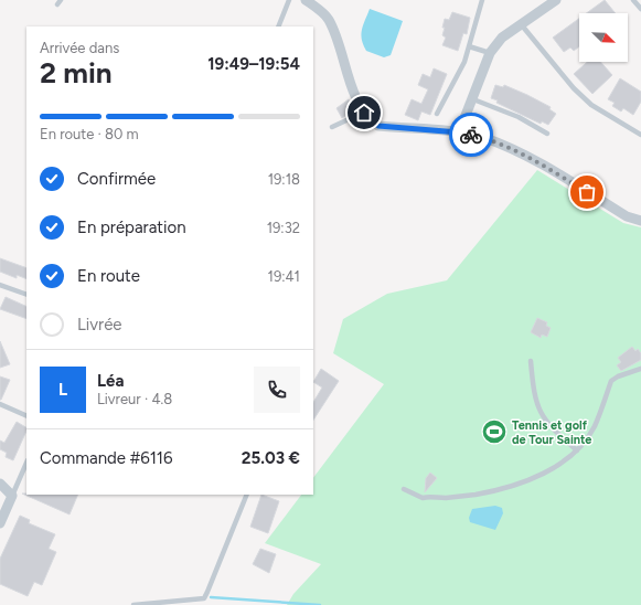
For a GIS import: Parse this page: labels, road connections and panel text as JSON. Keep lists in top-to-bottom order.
{
  "places": {
    "sports": ["Tennis et golf de Tour Sainte"]
  },
  "north": "bottom right",
  "page": {
    "heading": ["2 min", "Arrivée dans", "19:49–19:54"],
    "panel": [
      "Léa",
      "Livreur · 4.8",
      "Commande #6116",
      "25.03 €"
    ],
    "bar": "En route · 80 m",
    "list": [
      ["Confirmée", "19:18"],
      ["En préparation", "19:32"],
      ["En route", "19:41"],
      "Livrée"
    ],
    "round": "L"
  }
}
